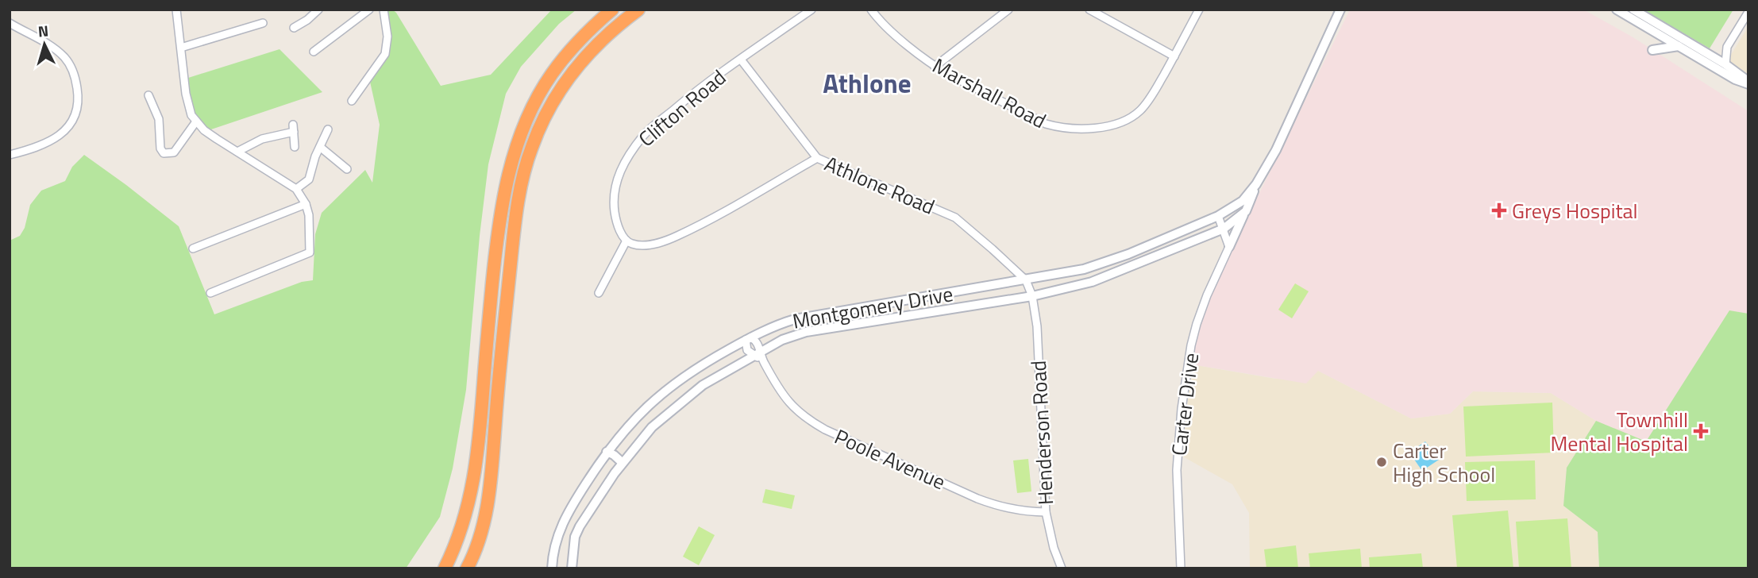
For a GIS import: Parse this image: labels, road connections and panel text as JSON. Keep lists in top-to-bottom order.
{
  "streets": {
    "street": [
      "Marshall Road",
      "Clifton Road",
      "Athlone Road",
      "Montgomery Drive",
      "Carter Drive",
      "Henderson Road",
      "Poole Avenue"
    ]
  },
  "crossings": [
    ["Clifton Road", "Athlone Road"],
    ["Athlone Road", "Montgomery Drive"],
    ["Athlone Road", "Henderson Road"],
    ["Montgomery Drive", "Henderson Road"],
    ["Montgomery Drive", "Poole Avenue"],
    ["Henderson Road", "Poole Avenue"]
  ],
  "districts": ["Athlone"],
  "places": {
    "health": ["Greys Hospital", "Townhill Mental Hospital"],
    "other": ["Carter High School"]
  },
  "north": "top"
}
